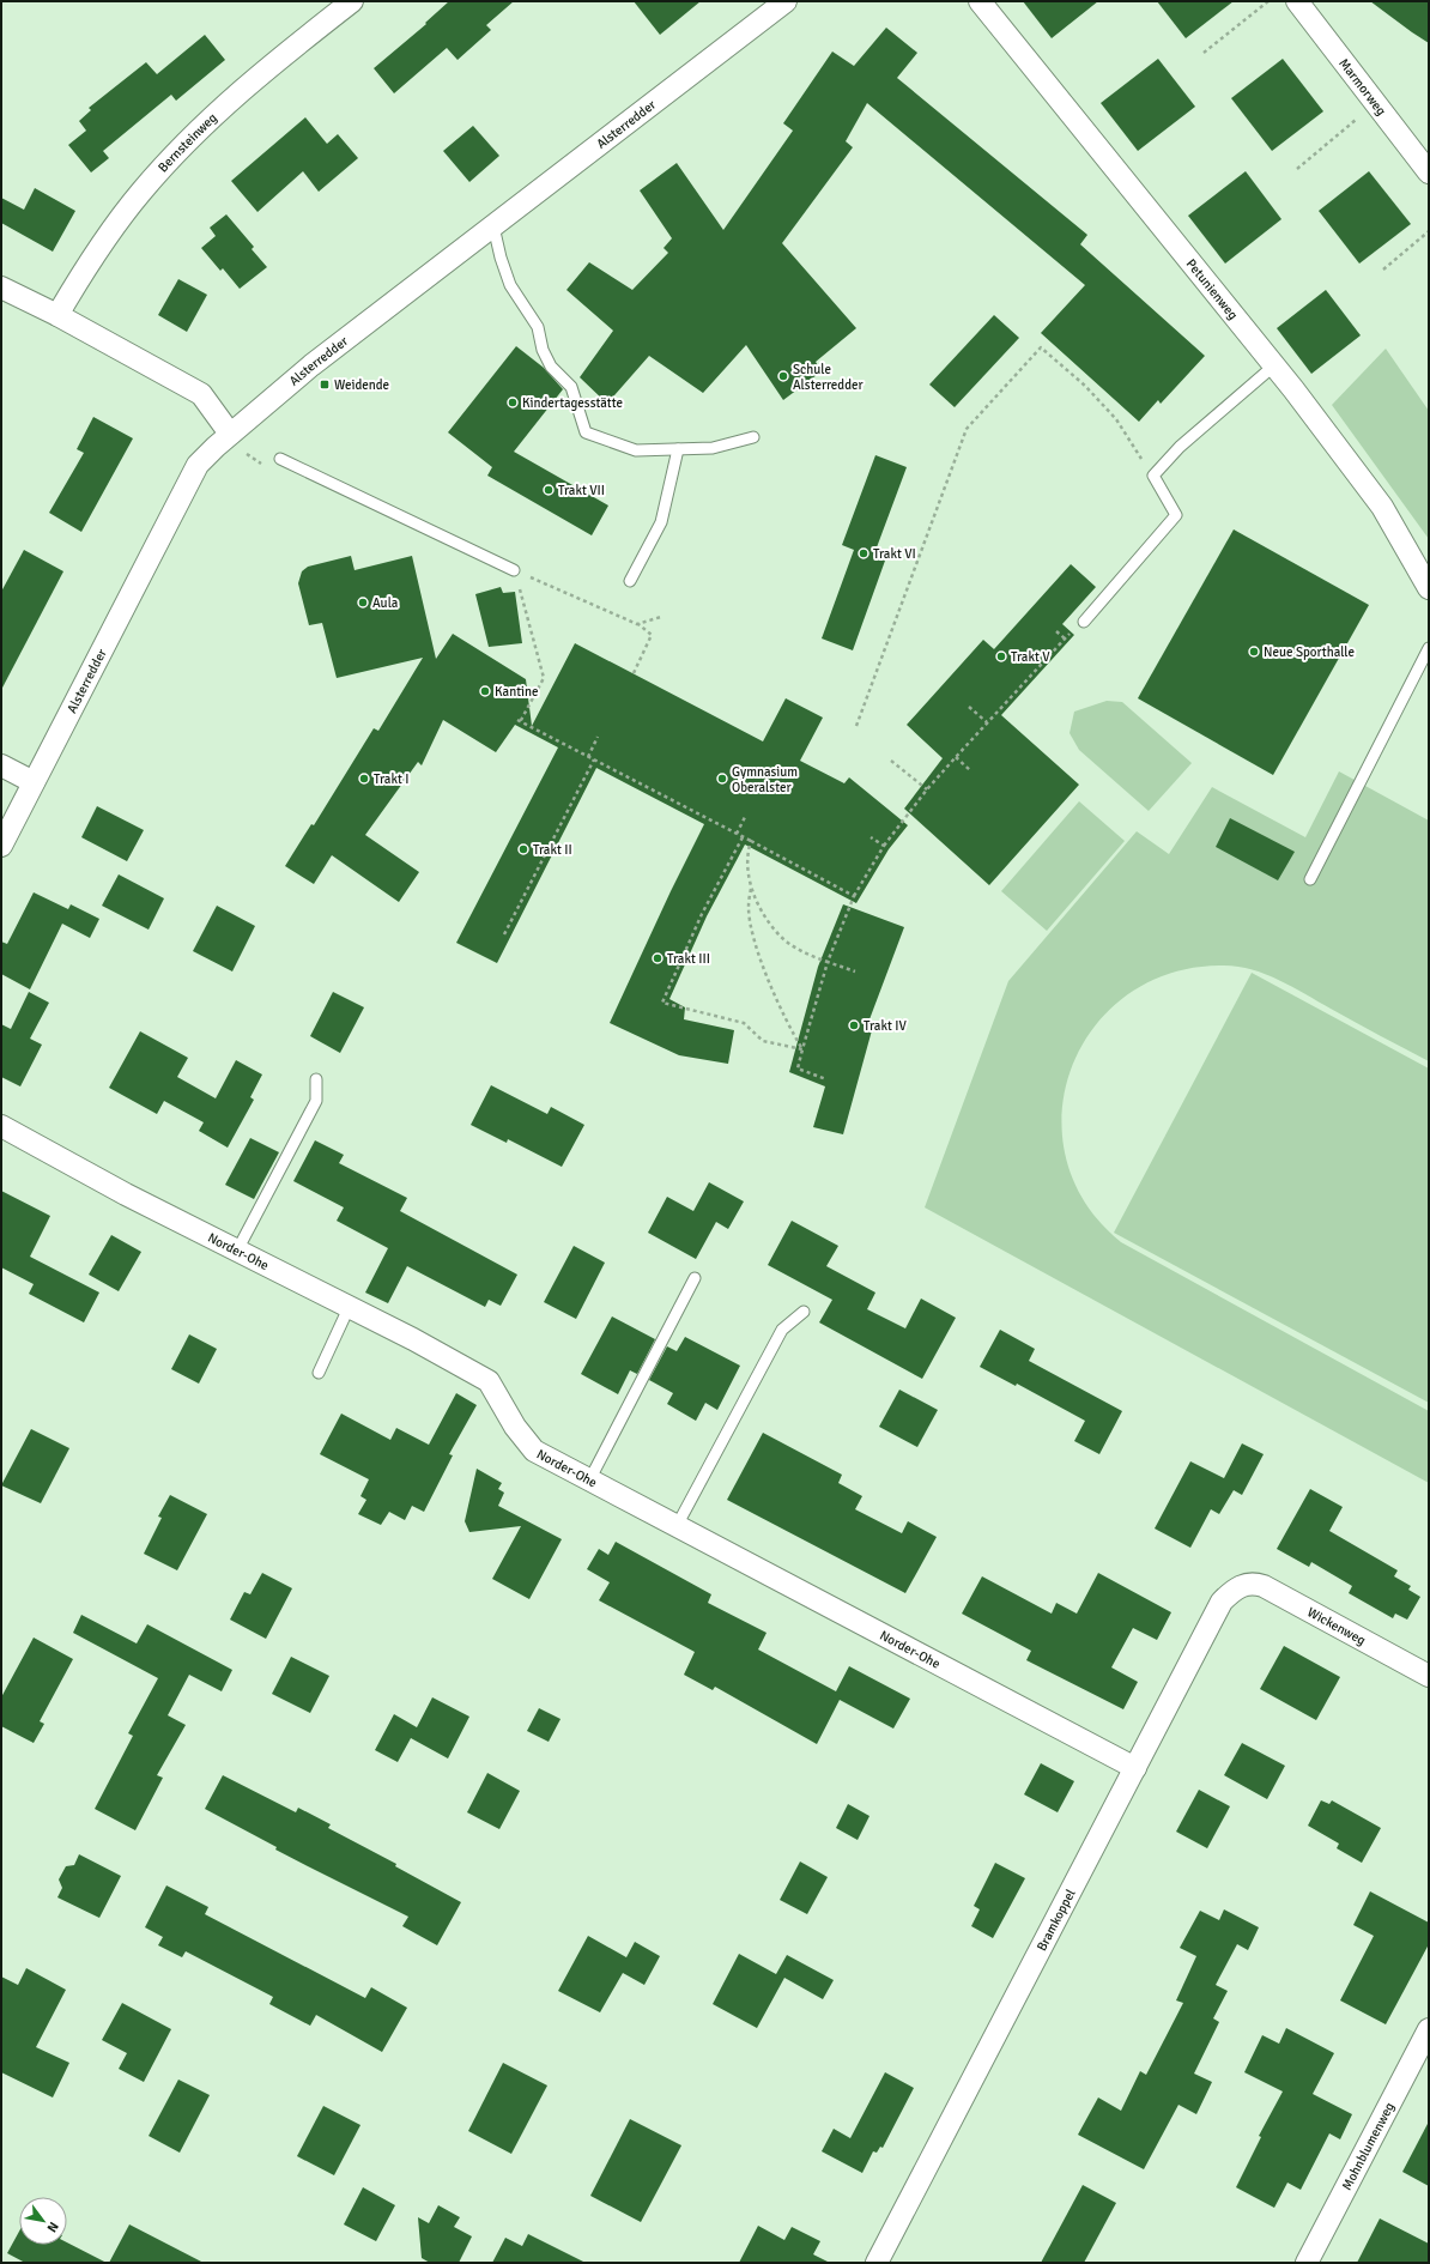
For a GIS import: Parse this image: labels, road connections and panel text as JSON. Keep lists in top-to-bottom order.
{
  "streets": {
    "street": [
      "Marmorweg",
      "Alsterredder",
      "Bernsteinweg",
      "Petunienweg",
      "Norder-Ohe",
      "Wickenweg",
      "Bramkoppel",
      "Mohnblumenweg"
    ]
  },
  "crossings": [
    ["Norder-Ohe", "Bramkoppel"],
    ["Wickenweg", "Bramkoppel"]
  ],
  "places": {
    "other": [
      "Schule Alsterredder",
      "Kindertagesstätte",
      "Trakt VII",
      "Trakt VI",
      "Aula",
      "Neue Sporthalle",
      "Trakt V",
      "Kantine",
      "Trakt I",
      "Gymnasium Oberalster",
      "Trakt II",
      "Trakt III",
      "Trakt IV"
    ],
    "transit": ["Weidende"]
  },
  "north": "bottom right"
}
